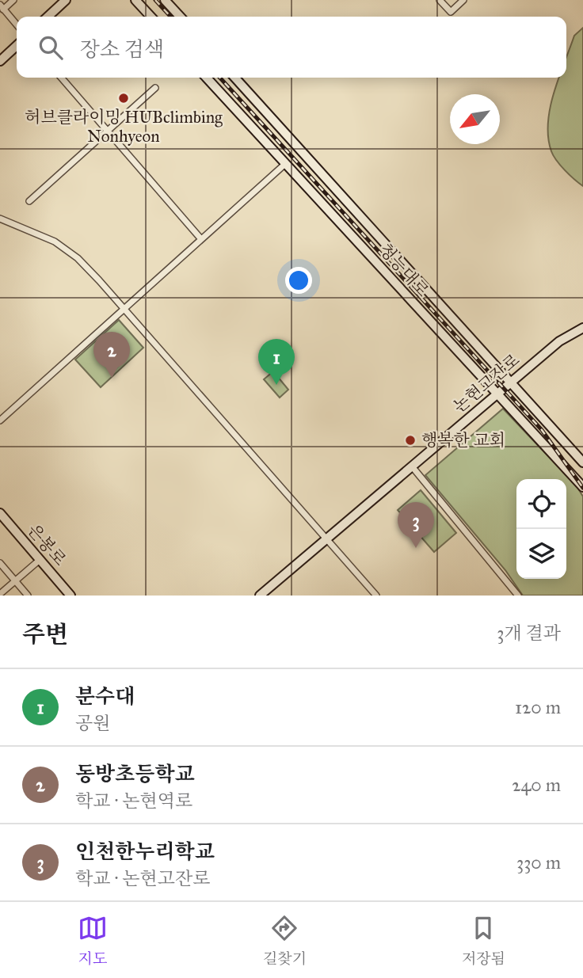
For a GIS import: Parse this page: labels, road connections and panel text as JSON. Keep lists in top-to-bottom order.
{
  "streets": {
    "main road": ["청능대로", "논현고잔로", "은봉로"]
  },
  "crossings": [
    ["청능대로", "논현고잔로"]
  ],
  "places": ["허브클라이밍 HUBclimbing Nonhyeon", "행복한 교회"],
  "north": "bottom left",
  "page": {
    "search": "장소 검색",
    "pins": ["2", "1", "3"],
    "heading": ["주변", "3개 결과"],
    "list": [
      {
        "mark": "1",
        "name": "분수대",
        "note": "공원",
        "value": "120 m"
      },
      {
        "mark": "2",
        "name": "동방초등학교",
        "note": "학교 · 논현역로",
        "value": "240 m"
      },
      {
        "mark": "3",
        "name": "인천한누리학교",
        "note": "학교 · 논현고잔로",
        "value": "330 m"
      }
    ],
    "nav": ["지도", "길찾기", "저장됨"]
  }
}
